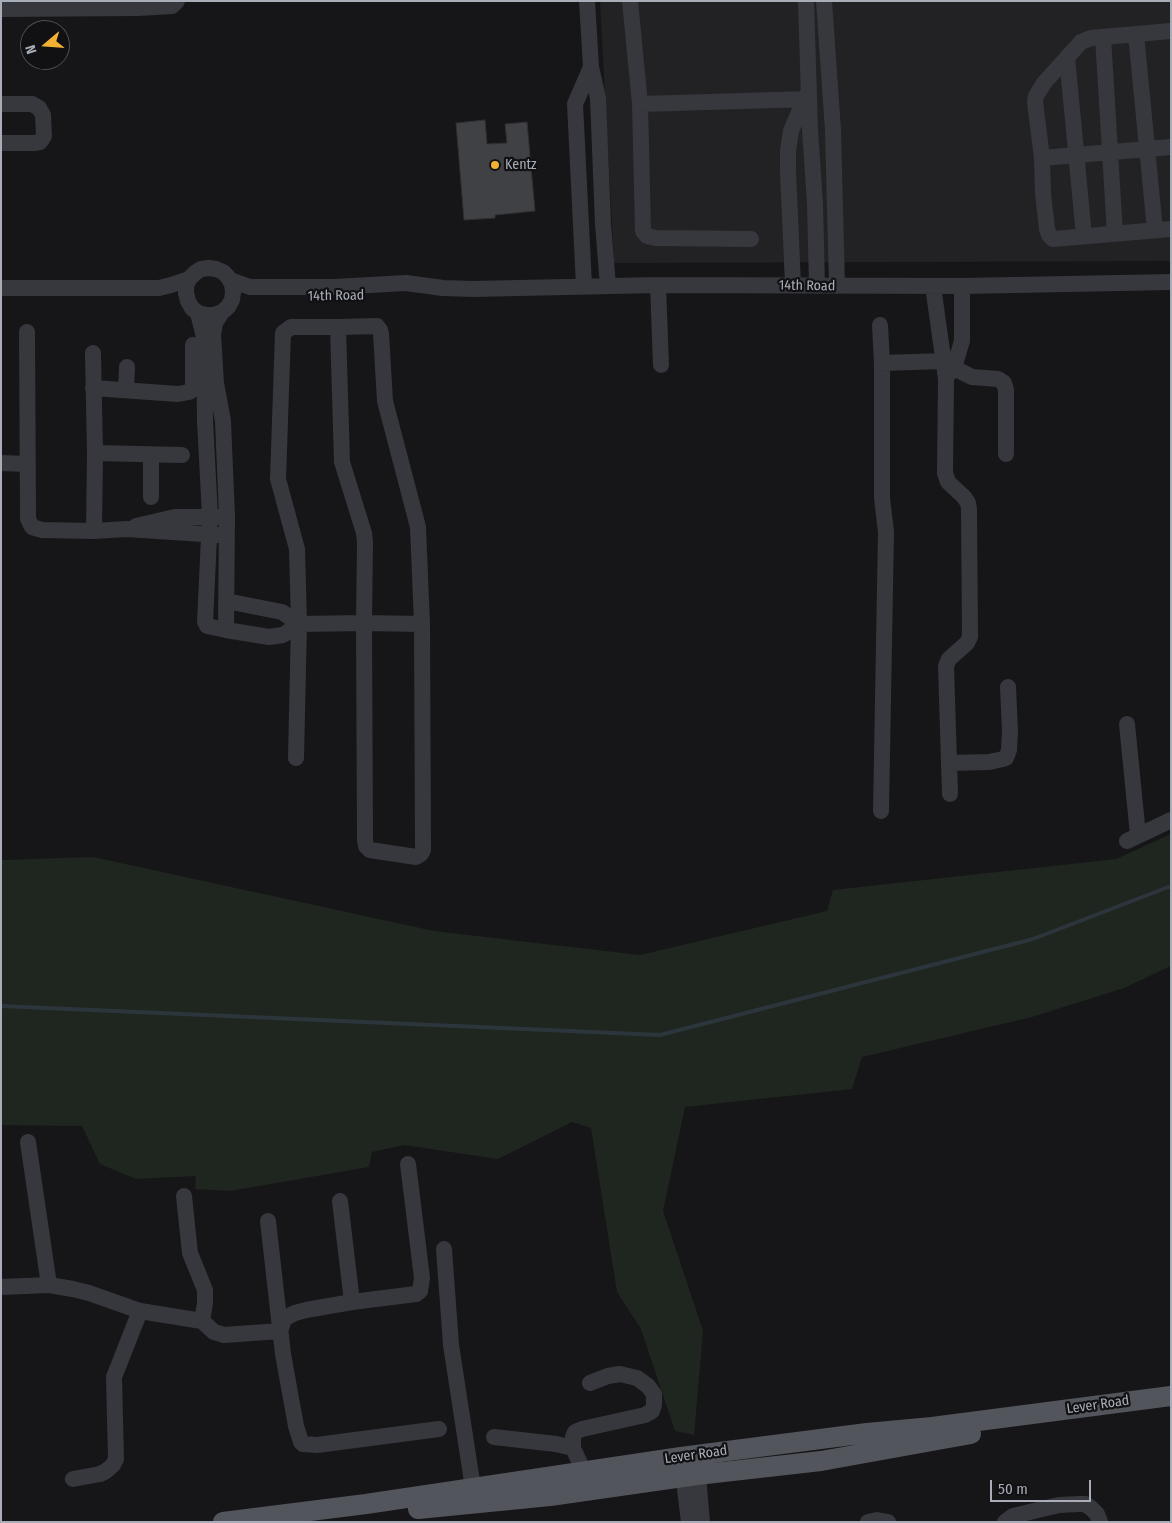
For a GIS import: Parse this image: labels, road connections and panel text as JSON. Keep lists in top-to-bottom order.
{
  "streets": {
    "main road": ["Lever Road"],
    "street": ["14th Road"]
  },
  "places": ["Kentz"],
  "scale_bar": "50 m",
  "north": "left"
}
